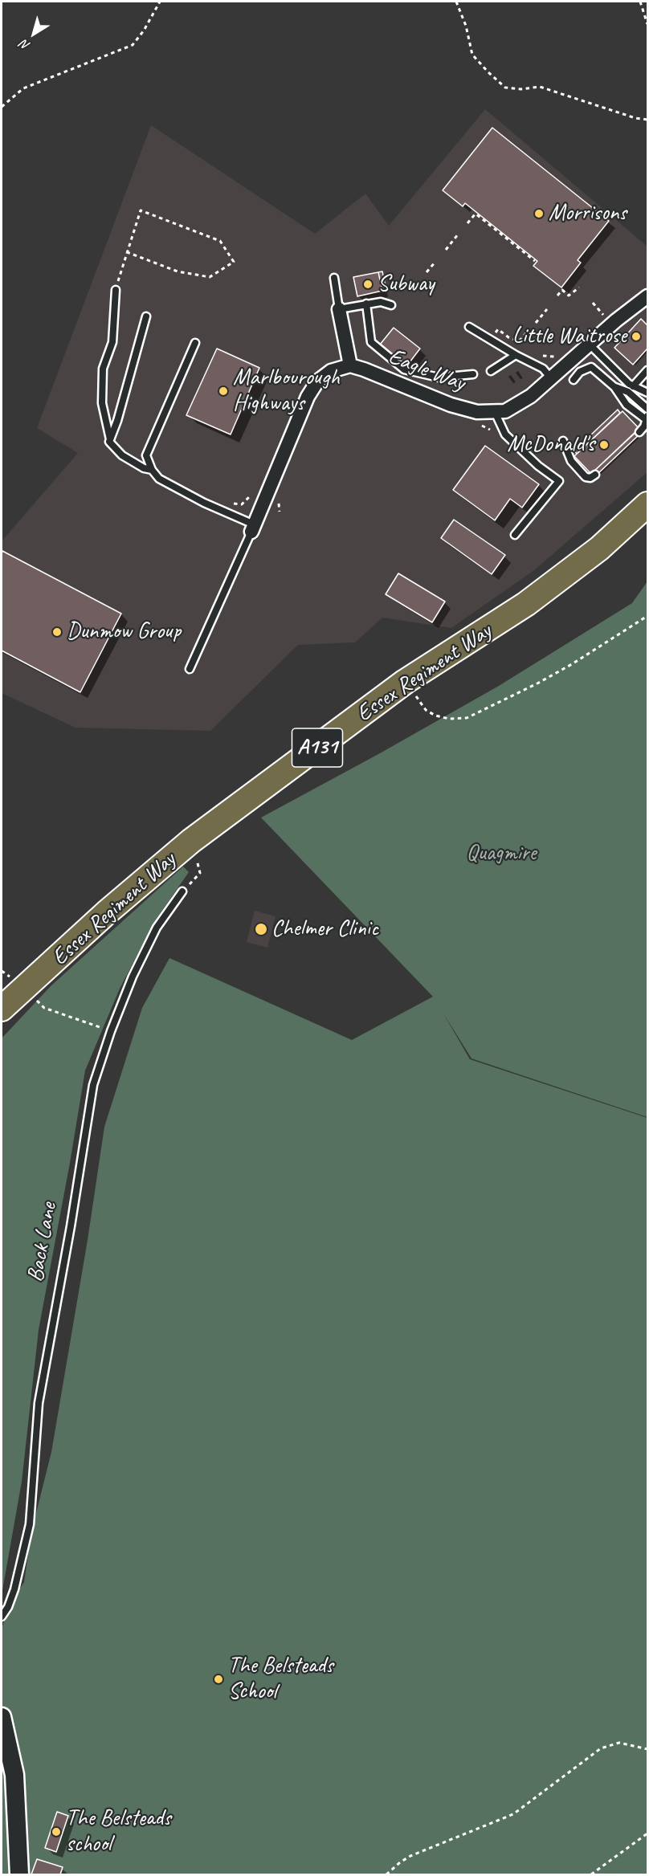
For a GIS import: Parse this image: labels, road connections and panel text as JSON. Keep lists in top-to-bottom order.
{
  "streets": {
    "highway": ["Essex Regiment Way", "A131"],
    "street": ["Eagle Way"],
    "lane": ["Back Lane"]
  },
  "parks": ["Quagmire"],
  "places": [
    "Morrisons",
    "Subway",
    "Little Waitrose",
    "Marlbourough Highways",
    "McDonald's",
    "Dunmow Group",
    "Chelmer Clinic",
    "The Belsteads School",
    "The Belsteads school"
  ],
  "north": "bottom left"
}
